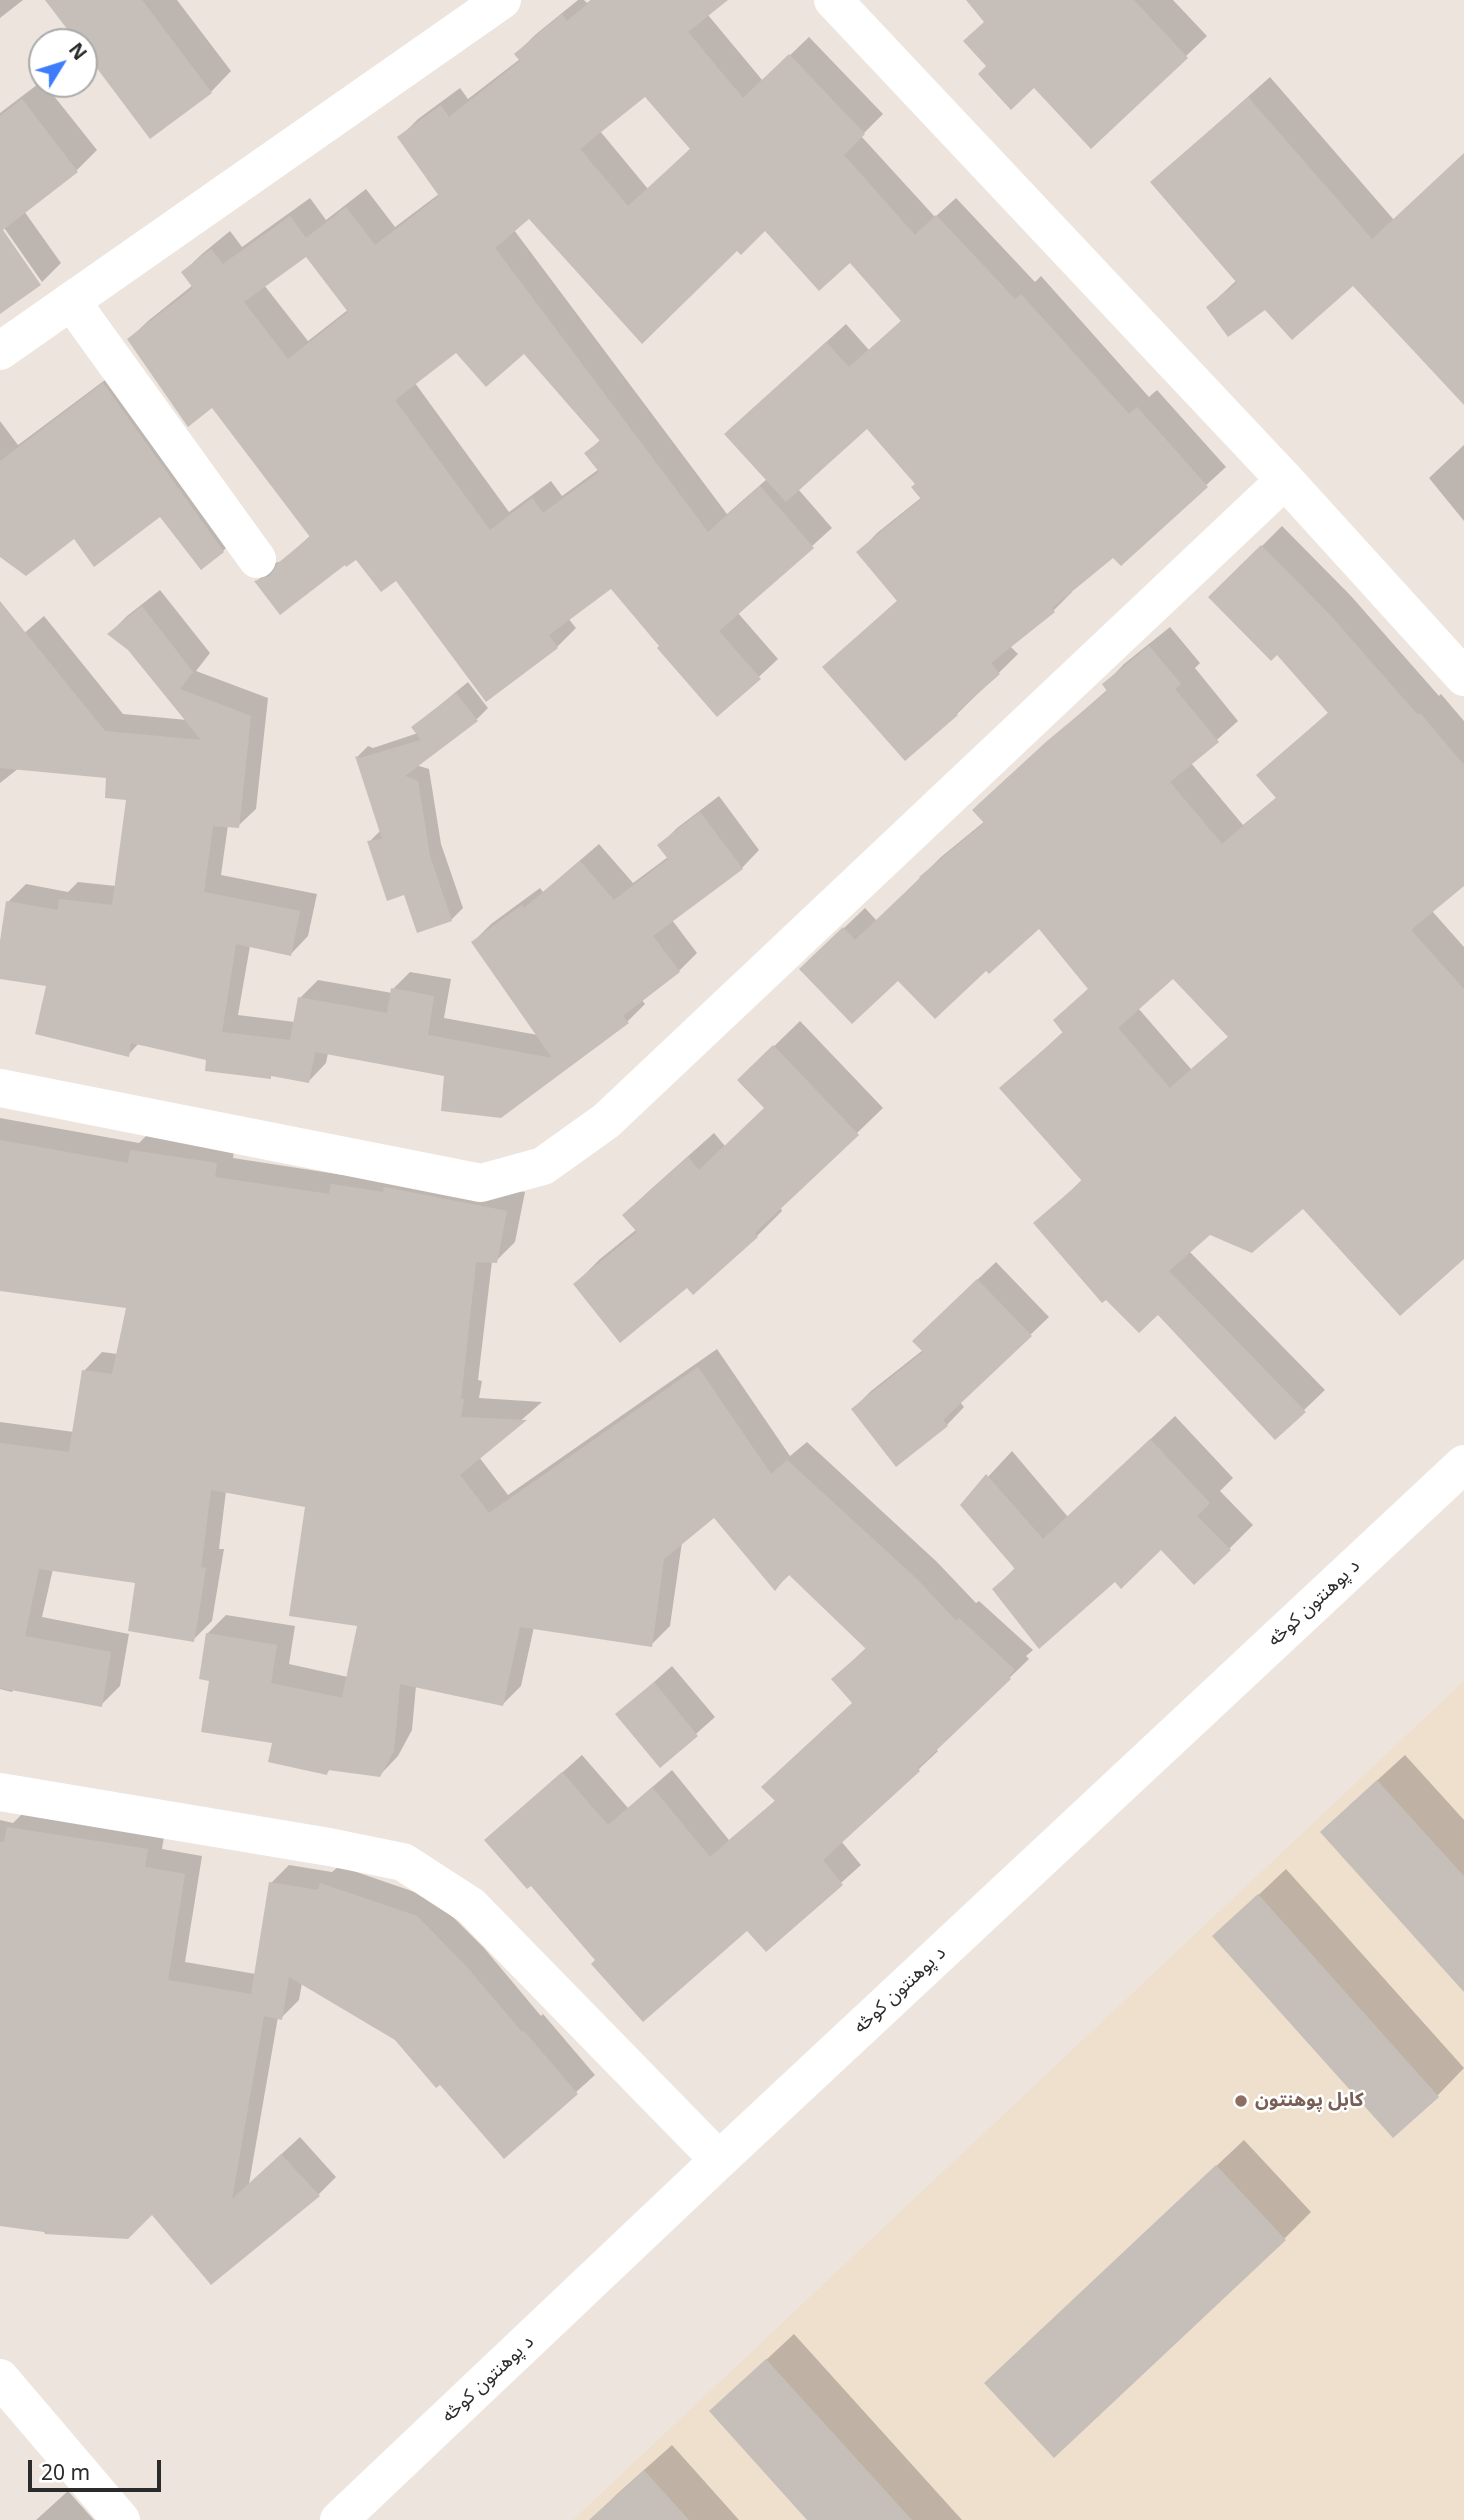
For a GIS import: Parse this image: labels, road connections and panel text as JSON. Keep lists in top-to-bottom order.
{
  "streets": {
    "street": ["د پوهنتون کوڅه"]
  },
  "places": ["کابل پوهنتون"],
  "scale_bar": "20 m",
  "north": "top right"
}
